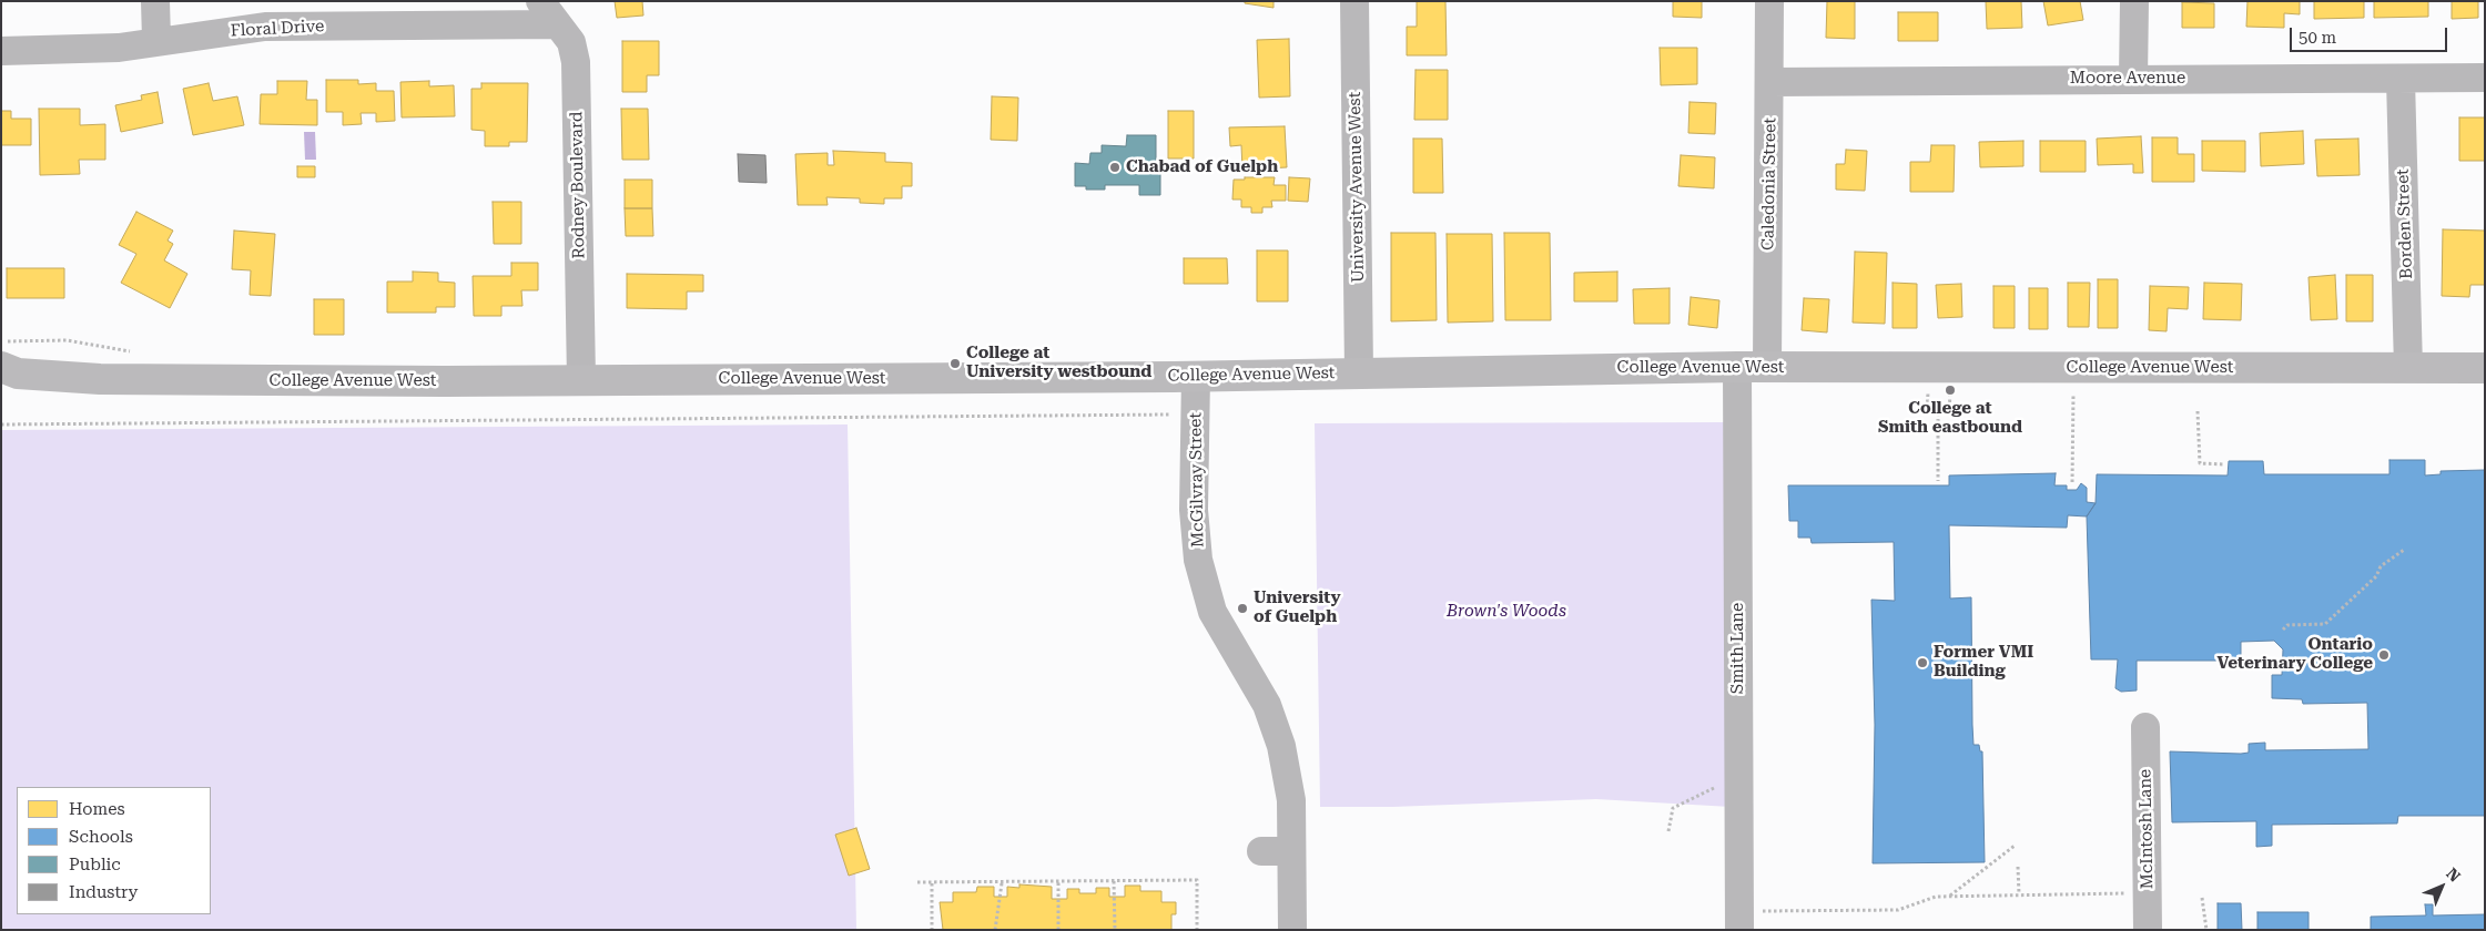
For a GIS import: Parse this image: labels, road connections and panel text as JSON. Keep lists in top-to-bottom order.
{
  "streets": {
    "main road": ["College Avenue West"],
    "street": [
      "Floral Drive",
      "Moore Avenue",
      "Caledonia Street",
      "Rodney Boulevard",
      "University Avenue West",
      "Borden Street",
      "McGilvray Street",
      "Smith Lane",
      "McIntosh Lane"
    ]
  },
  "crossings": [
    ["Floral Drive", "Rodney Boulevard"],
    ["Moore Avenue", "Caledonia Street"],
    ["Moore Avenue", "Borden Street"],
    ["Caledonia Street", "College Avenue West"],
    ["Rodney Boulevard", "College Avenue West"],
    ["University Avenue West", "College Avenue West"],
    ["Borden Street", "College Avenue West"],
    ["College Avenue West", "McGilvray Street"],
    ["College Avenue West", "Smith Lane"]
  ],
  "parks": ["Brown's Woods"],
  "places": [
    "Chabad of Guelph",
    "College at University westbound",
    "College at Smith eastbound",
    "University of Guelph",
    "Ontario Veterinary College",
    "Former VMI Building"
  ],
  "legend": [
    "Homes",
    "Schools",
    "Public",
    "Industry"
  ],
  "scale_bar": "50 m",
  "north": "top right"
}
